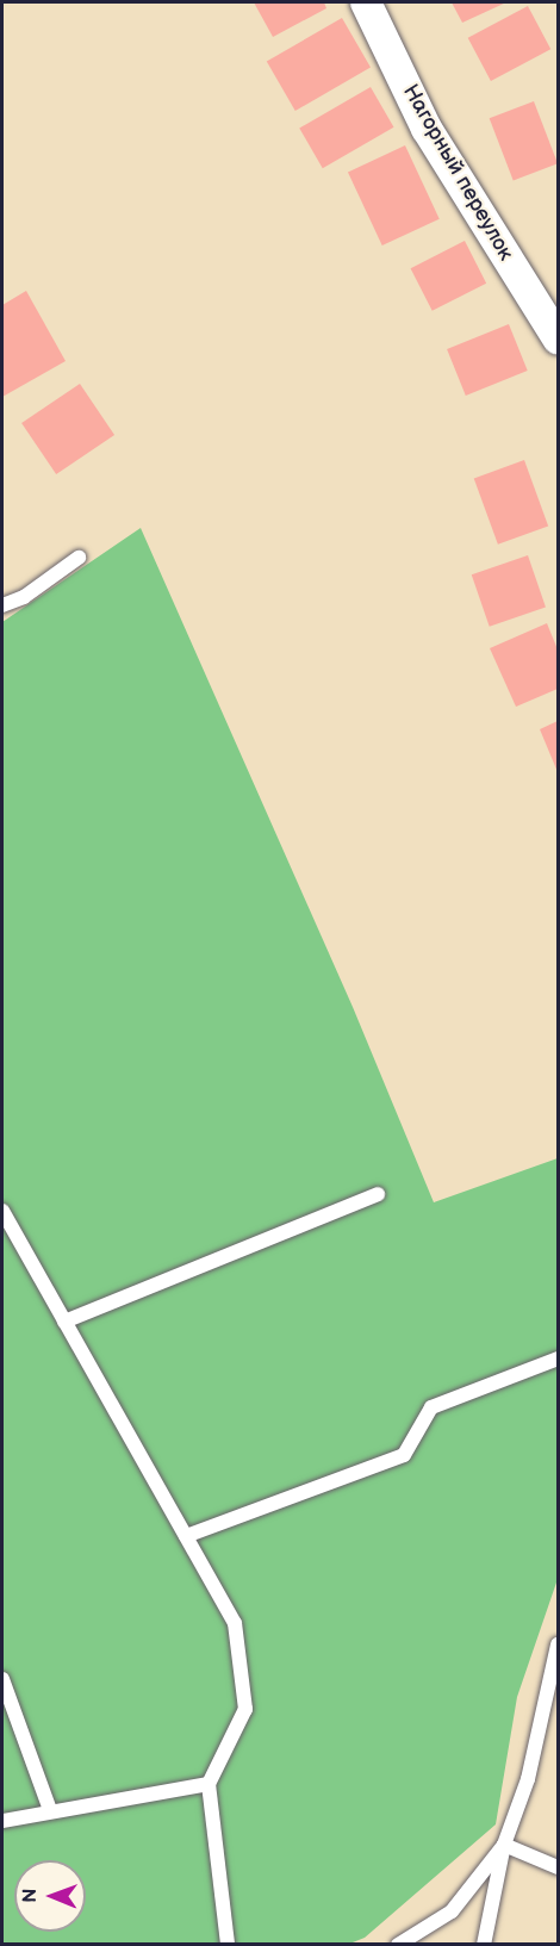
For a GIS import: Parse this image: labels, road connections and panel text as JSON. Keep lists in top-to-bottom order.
{
  "streets": {
    "street": ["Нагорный переулок"]
  },
  "north": "left"
}
